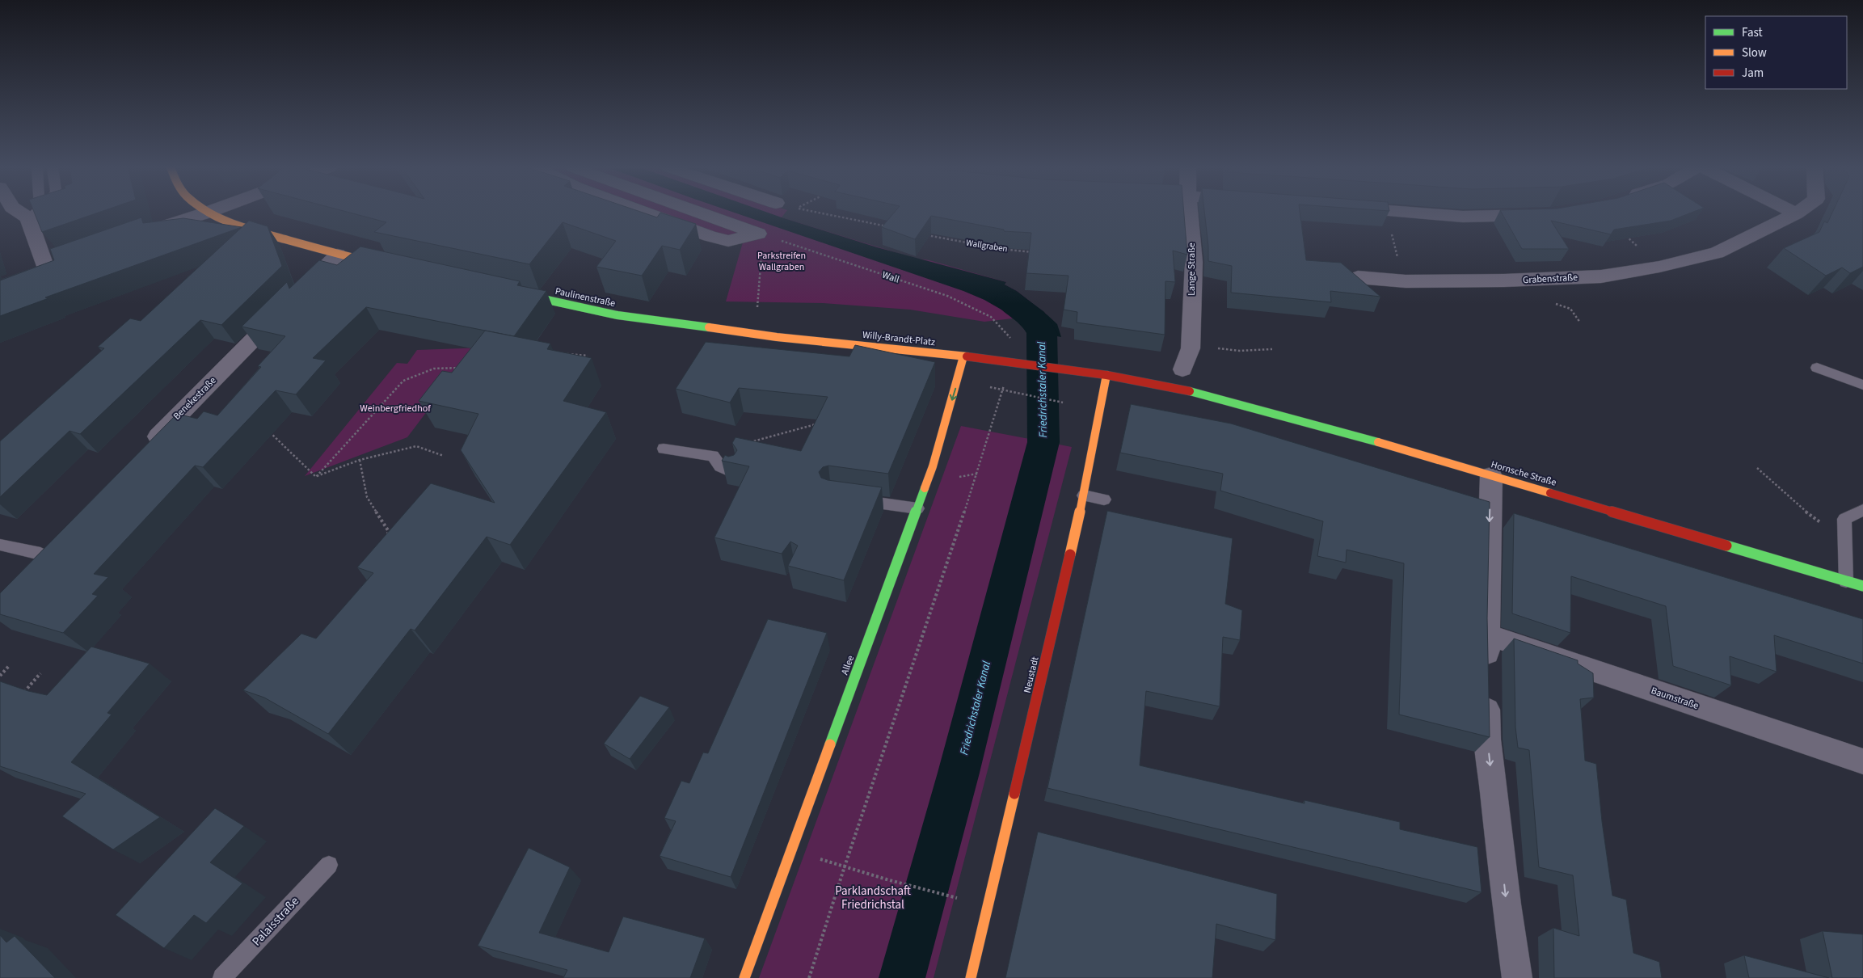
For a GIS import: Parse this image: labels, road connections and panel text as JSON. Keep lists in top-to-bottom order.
{
  "streets": {
    "main road": [
      "Paulinenstraße",
      "Willy-Brandt-Platz",
      "Hornsche Straße",
      "Allee",
      "Neustadt"
    ],
    "street": [
      "Lange Straße",
      "Grabenstraße",
      "Benekestraße",
      "Baumstraße"
    ],
    "lane": ["Palaisstraße"],
    "path": ["Wallgraben", "Wall"]
  },
  "crossings": [
    ["Paulinenstraße", "Willy-Brandt-Platz"],
    ["Willy-Brandt-Platz", "Hornsche Straße"],
    ["Willy-Brandt-Platz", "Allee"],
    ["Willy-Brandt-Platz", "Neustadt"]
  ],
  "water": ["Friedrichstaler Kanal"],
  "parks": ["Parkstreifen Wallgraben", "Weinbergfriedhof", "Parklandschaft Friedrichstal"],
  "legend": ["Fast", "Slow", "Jam"]
}
